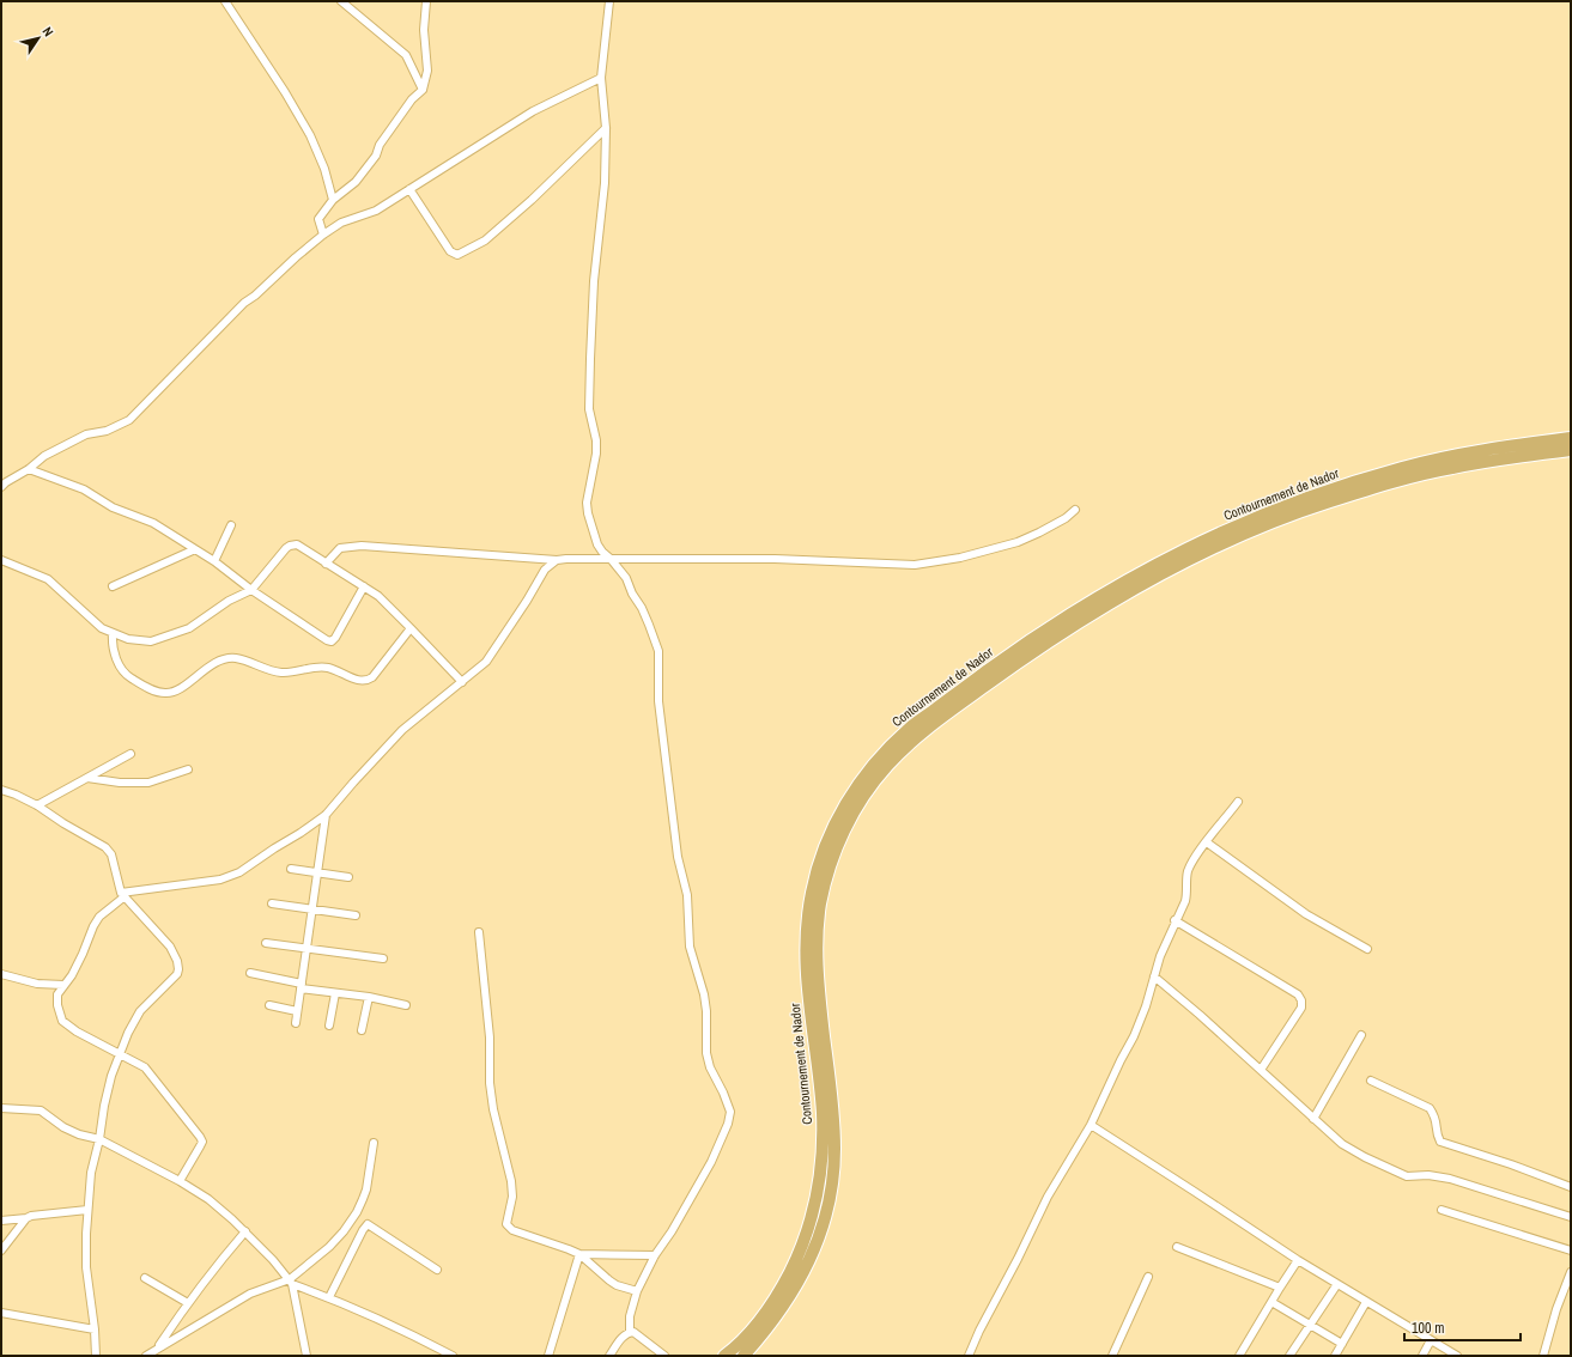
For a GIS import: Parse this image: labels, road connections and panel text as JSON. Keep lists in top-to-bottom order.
{
  "streets": {
    "highway": ["Contournement de Nador"]
  },
  "scale_bar": "100 m",
  "north": "top right"
}
